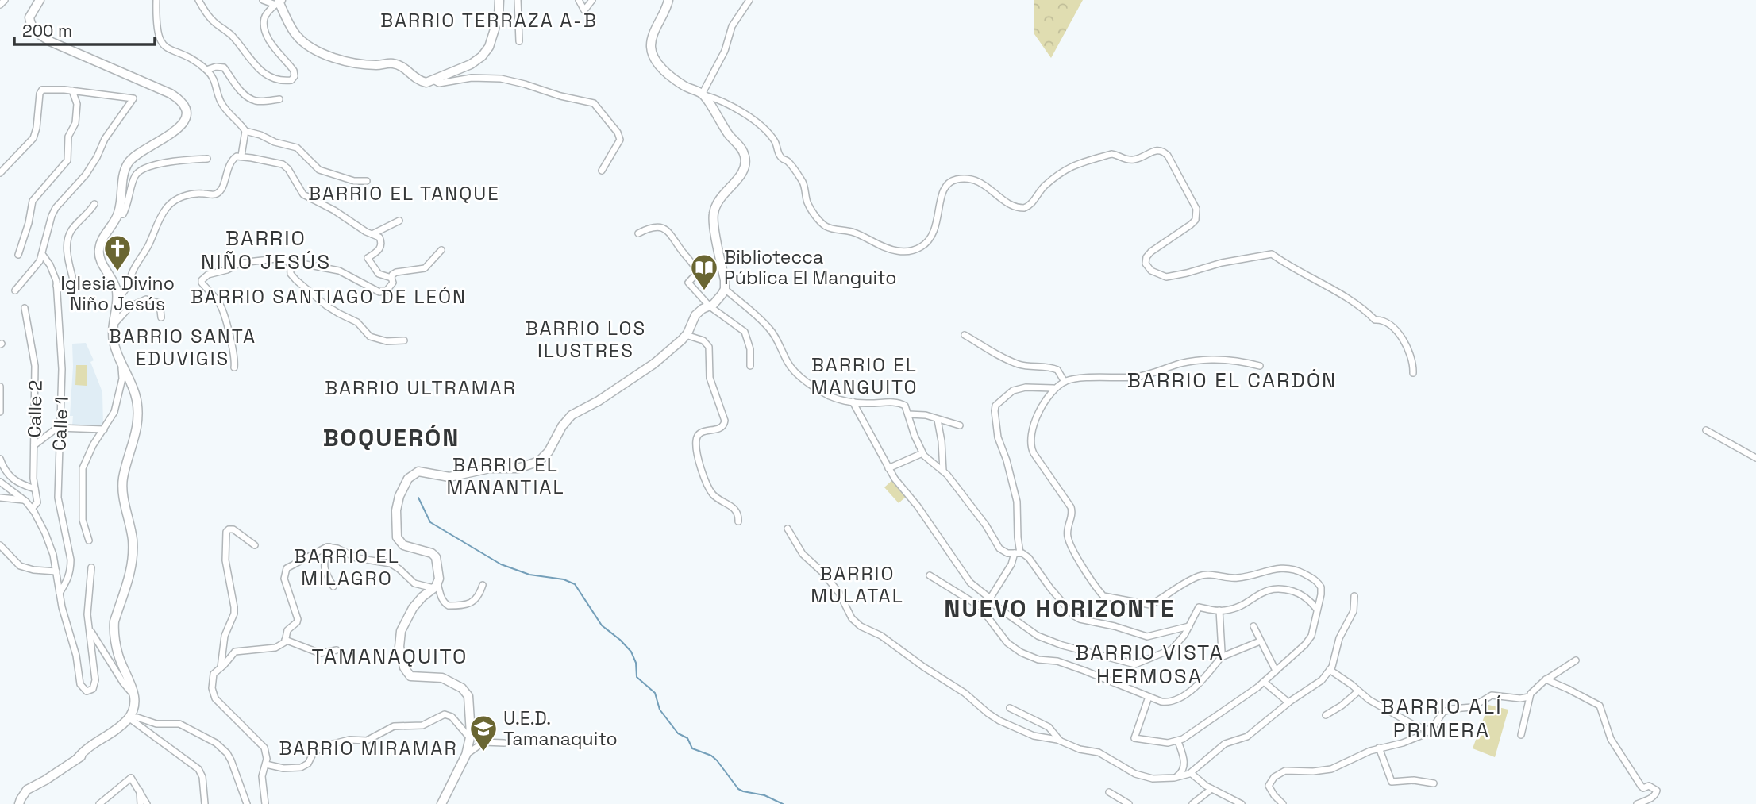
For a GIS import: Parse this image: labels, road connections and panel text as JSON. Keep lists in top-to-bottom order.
{
  "streets": {
    "street": ["Calle 2", "Calle 1"]
  },
  "districts": [
    "BARRIO TERRAZA A-B",
    "BARRIO EL TANQUE",
    "BARRIO NIÑO JESÚS",
    "BARRIO SANTIAGO DE LEÓN",
    "BARRIO LOS ILUSTRES",
    "BARRIO SANTA EDUVIGIS",
    "BARRIO EL MANGUITO",
    "BARRIO EL CARDÓN",
    "BARRIO ULTRAMAR",
    "BOQUERÓN",
    "BARRIO EL MANANTIAL",
    "BARRIO EL MILAGRO",
    "BARRIO MULATAL",
    "NUEVO HORIZONTE",
    "BARRIO VISTA HERMOSA",
    "TAMANAQUITO",
    "BARRIO ALÍ PRIMERA",
    "BARRIO MIRAMAR"
  ],
  "places": {
    "church": ["Iglesia Divino Niño Jesús"],
    "library": ["Bibliotecca Pública El Manguito"],
    "school or university": ["U.E.D. Tamanaquito"]
  },
  "scale_bar": "200 m"
}
